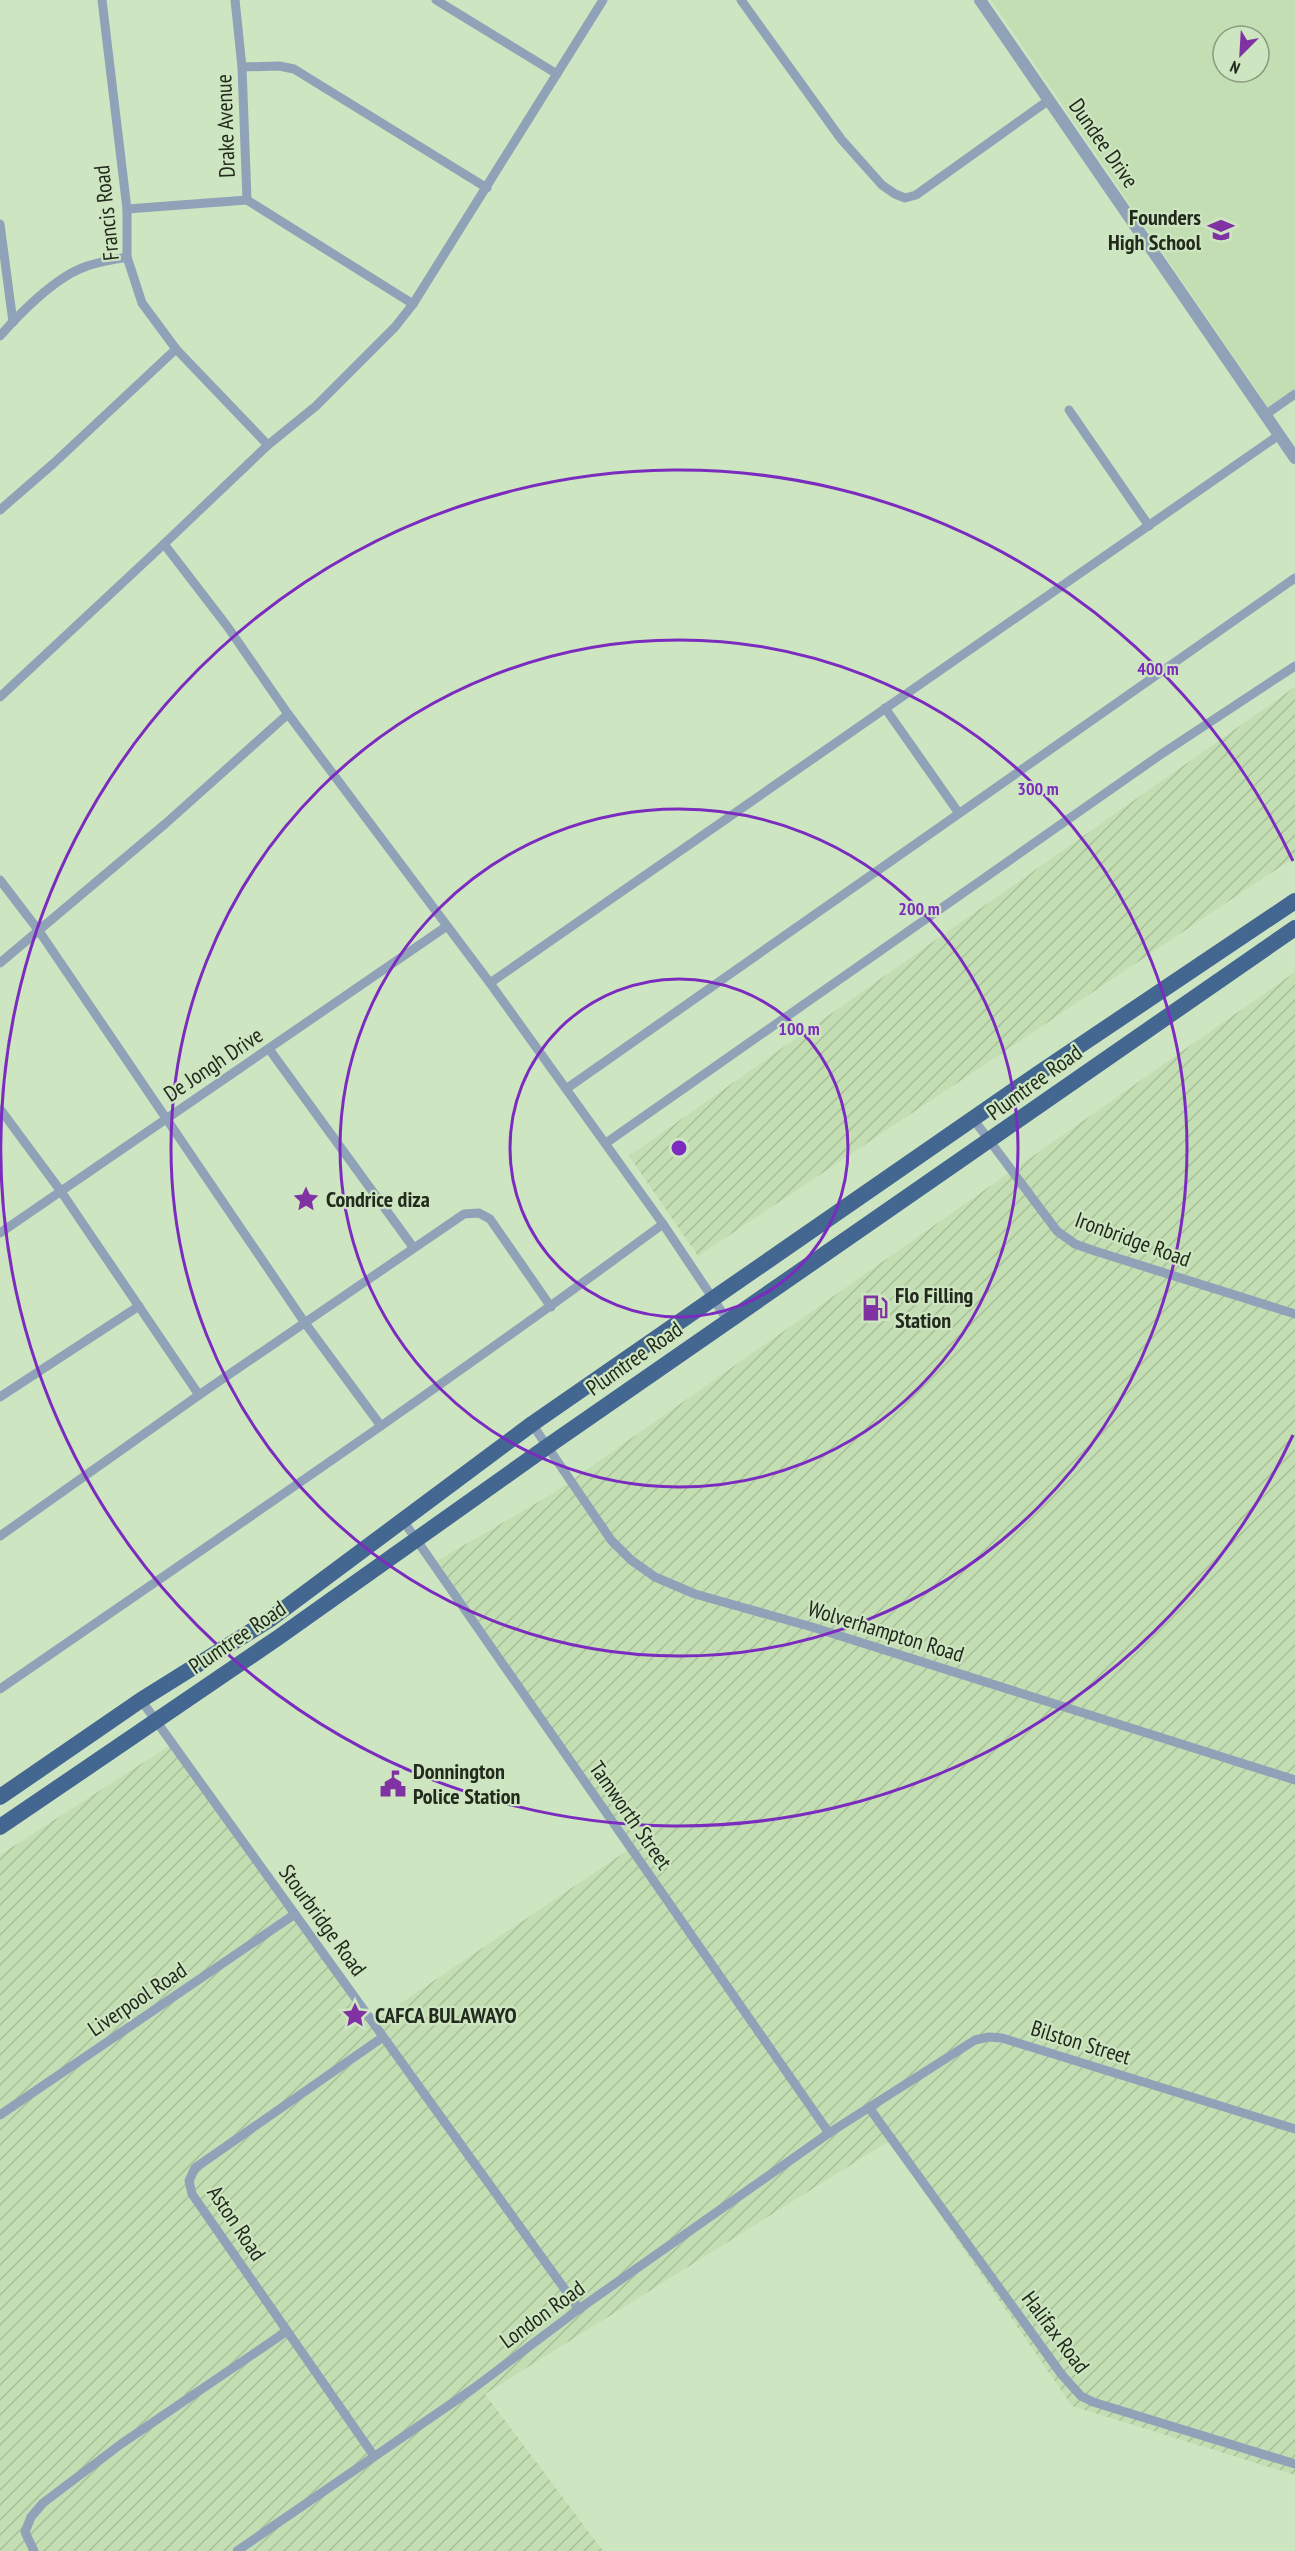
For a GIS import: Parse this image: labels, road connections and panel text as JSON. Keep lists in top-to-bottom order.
{
  "streets": {
    "highway": ["Plumtree Road"],
    "street": [
      "Drake Avenue",
      "Dundee Drive",
      "Francis Road",
      "De Jongh Drive",
      "Ironbridge Road",
      "Wolverhampton Road",
      "Tamworth Street",
      "Stourbridge Road",
      "Liverpool Road",
      "Bilston Street",
      "Aston Road",
      "London Road",
      "Halifax Road"
    ]
  },
  "crossings": [
    ["Plumtree Road", "Ironbridge Road"],
    ["Plumtree Road", "Wolverhampton Road"],
    ["Plumtree Road", "Tamworth Street"],
    ["Plumtree Road", "Stourbridge Road"],
    ["Tamworth Street", "London Road"],
    ["Stourbridge Road", "Liverpool Road"],
    ["Stourbridge Road", "Aston Road"],
    ["Stourbridge Road", "London Road"],
    ["Bilston Street", "London Road"],
    ["Bilston Street", "Halifax Road"],
    ["Aston Road", "London Road"],
    ["London Road", "Halifax Road"]
  ],
  "places": {
    "school or university": ["Founders High School"],
    "place": ["Condrice diza", "CAFCA BULAWAYO"],
    "fuel station": ["Flo Filling Station"],
    "public building": ["Donnington Police Station"]
  },
  "north": "bottom left",
  "rings": [
    "400 m",
    "300 m",
    "200 m",
    "100 m"
  ]
}
